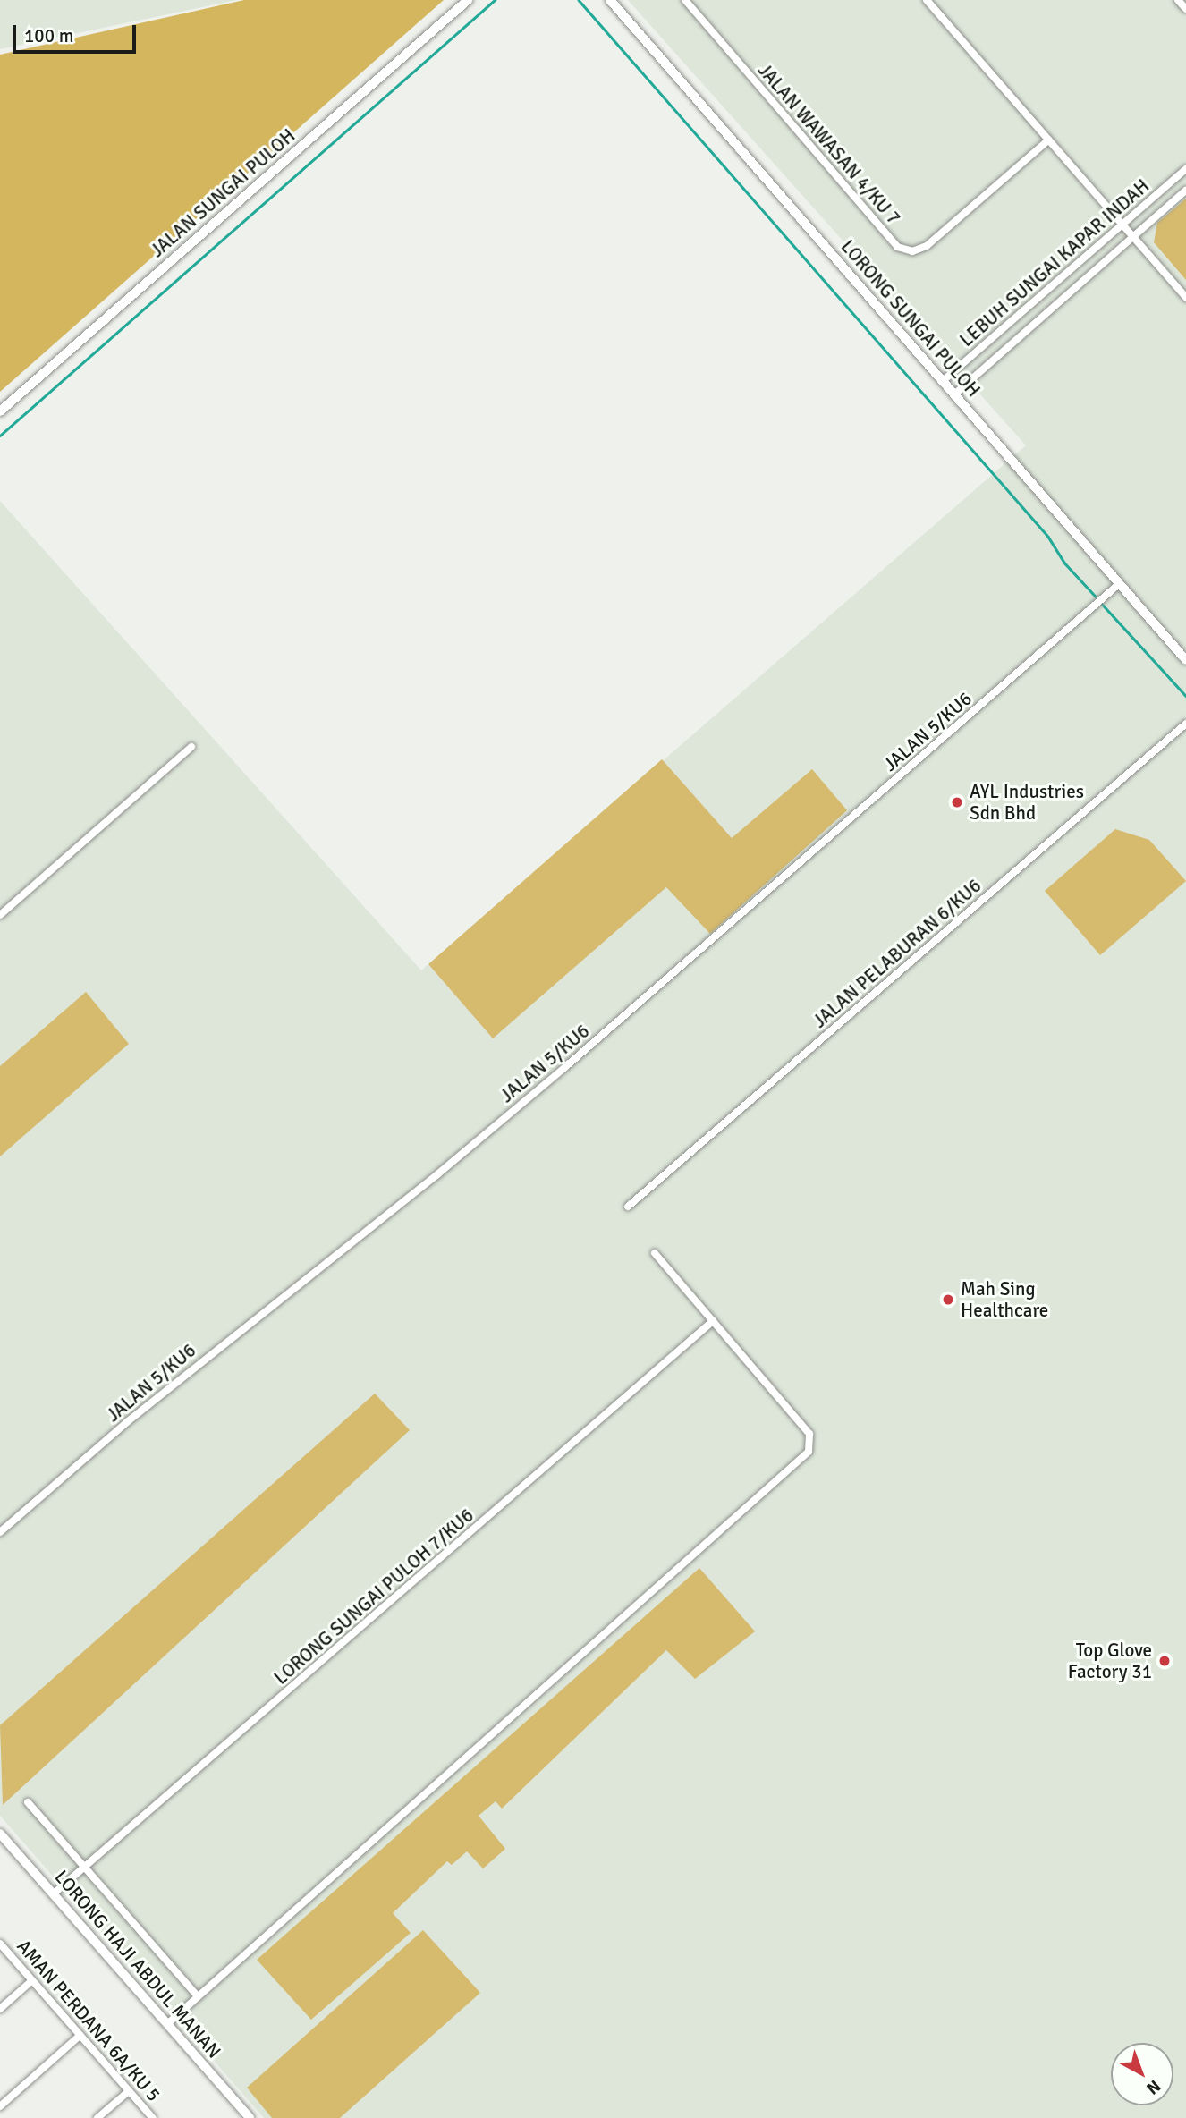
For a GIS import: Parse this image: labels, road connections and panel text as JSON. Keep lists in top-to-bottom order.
{
  "streets": {
    "street": [
      "JALAN WAWASAN 4/KU 7",
      "JALAN SUNGAI PULOH",
      "LEBUH SUNGAI KAPAR INDAH",
      "LORONG SUNGAI PULOH",
      "JALAN 5/KU6",
      "JALAN PELABURAN 6/KU6",
      "LORONG SUNGAI PULOH 7/KU6",
      "LORONG HAJI ABDUL MANAN",
      "AMAN PERDANA 6A/KU 5"
    ]
  },
  "crossings": [
    ["LEBUH SUNGAI KAPAR INDAH", "LORONG SUNGAI PULOH"],
    ["LORONG SUNGAI PULOH", "JALAN 5/KU6"],
    ["LORONG SUNGAI PULOH 7/KU6", "LORONG HAJI ABDUL MANAN"]
  ],
  "places": ["AYL Industries Sdn Bhd", "Mah Sing Healthcare", "Top Glove Factory 31"],
  "scale_bar": "100 m",
  "north": "bottom right"
}
